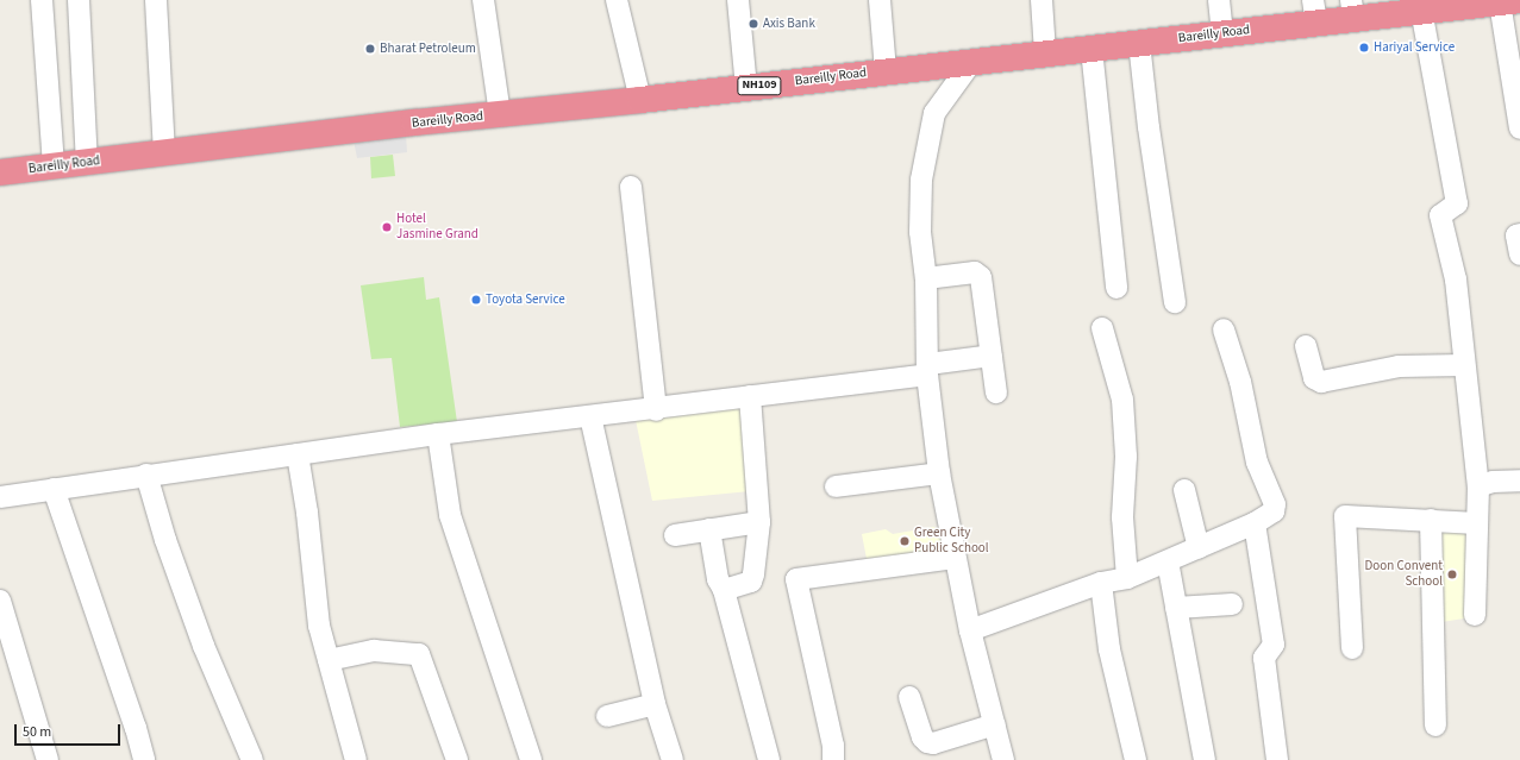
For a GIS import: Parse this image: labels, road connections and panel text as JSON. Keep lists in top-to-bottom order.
{
  "streets": {
    "highway": ["Bareilly Road", "NH109"]
  },
  "places": [
    "Axis Bank",
    "Hariyal Service",
    "Bharat Petroleum",
    "Hotel Jasmine Grand",
    "Toyota Service",
    "Green City Public School",
    "Doon Convent School"
  ],
  "scale_bar": "50 m"
}
